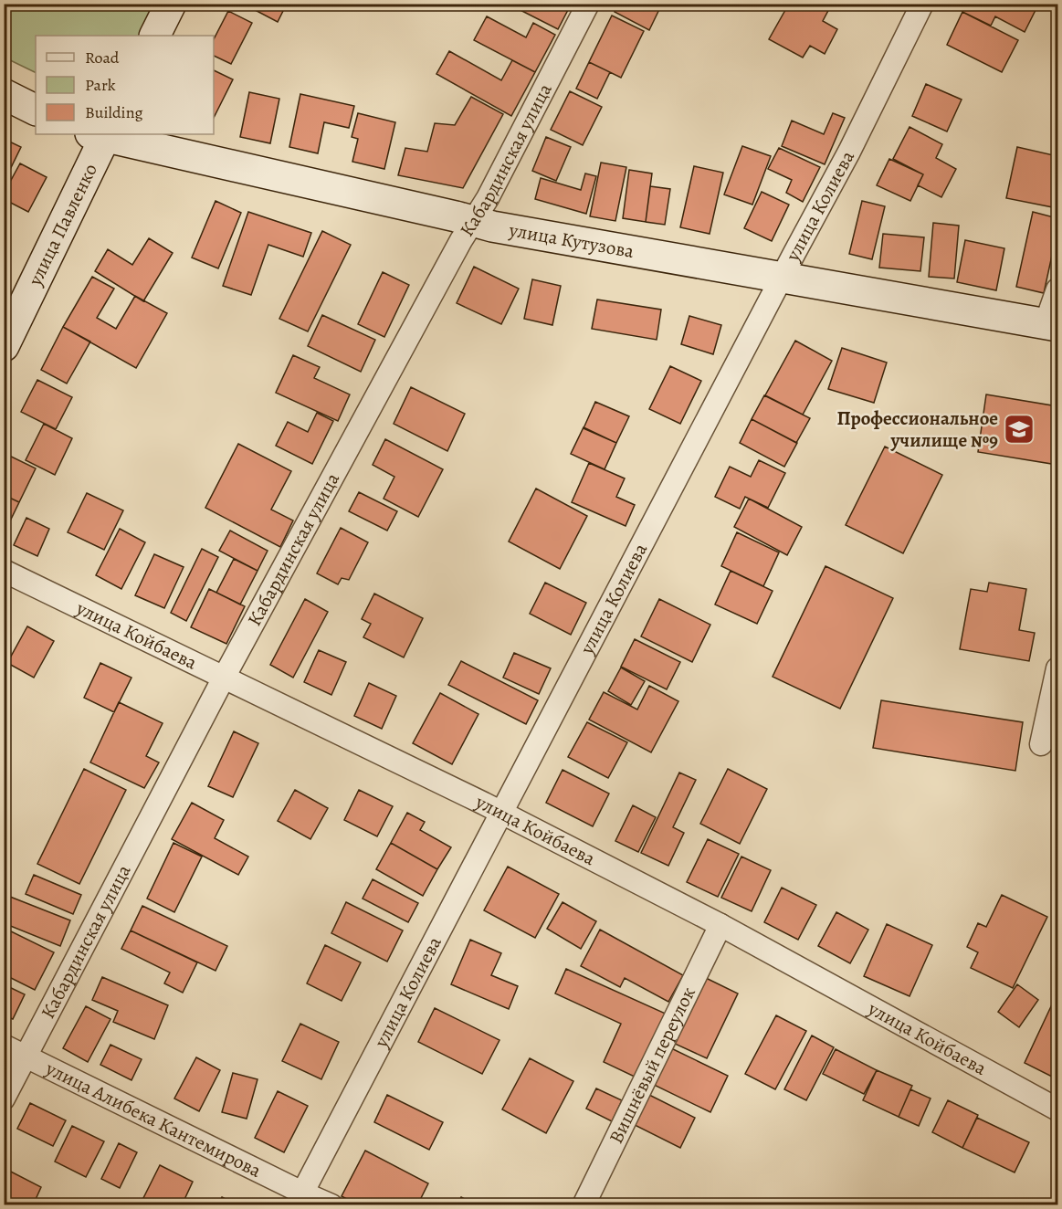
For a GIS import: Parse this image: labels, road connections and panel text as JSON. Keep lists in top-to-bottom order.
{
  "streets": {
    "street": [
      "Кабардинская улица",
      "улица Колиева",
      "улица Павленко",
      "улица Кутузова",
      "улица Койбаева",
      "Вишнёвый переулок",
      "улица Алибека Кантемирова"
    ]
  },
  "crossings": [
    ["Кабардинская улица", "улица Кутузова"],
    ["Кабардинская улица", "улица Койбаева"],
    ["Кабардинская улица", "улица Алибека Кантемирова"],
    ["улица Колиева", "улица Кутузова"],
    ["улица Колиева", "улица Койбаева"],
    ["улица Колиева", "улица Алибека Кантемирова"],
    ["улица Павленко", "улица Кутузова"],
    ["улица Койбаева", "Вишнёвый переулок"]
  ],
  "places": {
    "school or university": ["Профессиональное училище №9"]
  },
  "legend": ["Road", "Park", "Building"]
}
